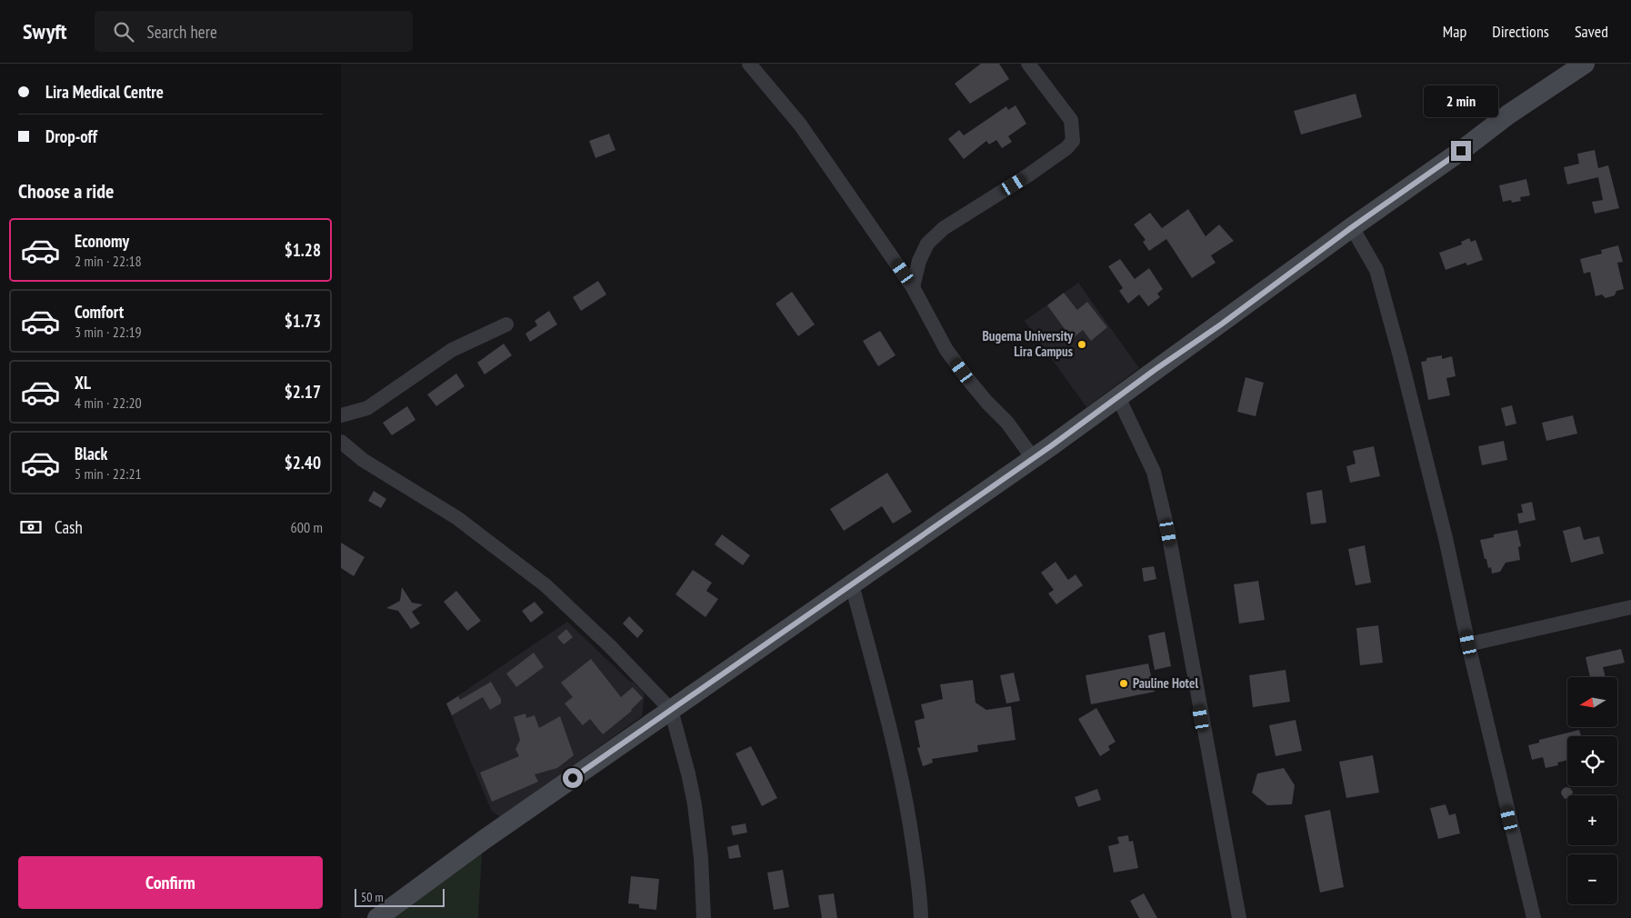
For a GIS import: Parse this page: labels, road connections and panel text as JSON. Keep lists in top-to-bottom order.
{
  "places": ["Bugema University Lira Campus", "Pauline Hotel"],
  "scale_bar": "50 m",
  "north": "left",
  "page": {
    "header": "Swyft",
    "search": "Search here",
    "nav": ["Map", "Directions", "Saved"],
    "banner": ["Lira Medical Centre", "Drop-off"],
    "bubble": "2 min",
    "heading": "Choose a ride",
    "list": [
      {
        "name": "Economy",
        "note": "2 min · 22:18",
        "value": "$1.28"
      },
      {
        "name": "Comfort",
        "note": "3 min · 22:19",
        "value": "$1.73"
      },
      {
        "name": "XL",
        "note": "4 min · 22:20",
        "value": "$2.17"
      },
      {
        "name": "Black",
        "note": "5 min · 22:21",
        "value": "$2.40"
      }
    ],
    "pay": ["Cash", "600 m"],
    "map_buttons": ["+", "−"],
    "buttons": "Confirm",
    "scale": "50 m"
  }
}
